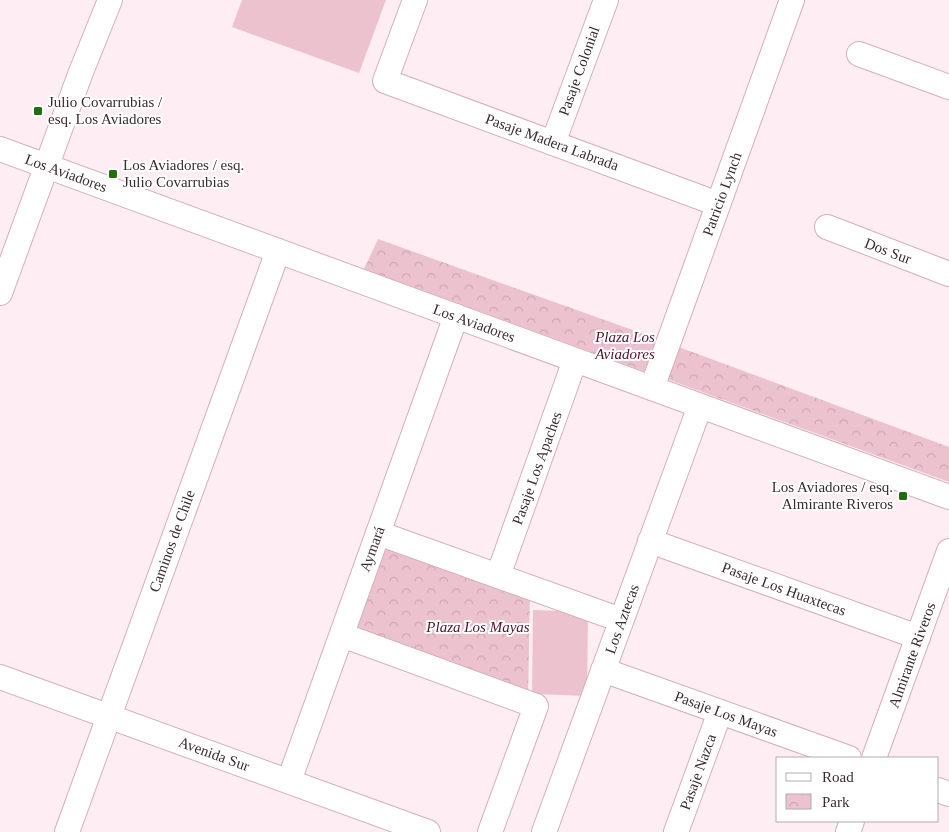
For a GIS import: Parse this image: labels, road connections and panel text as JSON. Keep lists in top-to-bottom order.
{
  "streets": {
    "street": [
      "Pasaje Colonial",
      "Pasaje Madera Labrada",
      "Los Aviadores",
      "Patricio Lynch",
      "Dos Sur",
      "Pasaje Los Apaches",
      "Caminos de Chile",
      "Aymará",
      "Pasaje Los Huaxtecas",
      "Los Aztecas",
      "Almirante Riveros",
      "Pasaje Los Mayas",
      "Avenida Sur",
      "Pasaje Nazca"
    ]
  },
  "crossings": [
    ["Pasaje Colonial", "Pasaje Madera Labrada"],
    ["Pasaje Madera Labrada", "Patricio Lynch"],
    ["Los Aviadores", "Patricio Lynch"],
    ["Los Aviadores", "Pasaje Los Apaches"],
    ["Los Aviadores", "Caminos de Chile"],
    ["Los Aviadores", "Aymará"],
    ["Los Aviadores", "Los Aztecas"],
    ["Caminos de Chile", "Avenida Sur"],
    ["Aymará", "Avenida Sur"],
    ["Pasaje Los Huaxtecas", "Los Aztecas"],
    ["Pasaje Los Huaxtecas", "Almirante Riveros"],
    ["Los Aztecas", "Pasaje Los Mayas"],
    ["Pasaje Los Mayas", "Pasaje Nazca"]
  ],
  "parks": ["Plaza Los Aviadores", "Plaza Los Mayas"],
  "places": {
    "transit": ["Julio Covarrubias / esq. Los Aviadores", "Los Aviadores / esq. Julio Covarrubias", "Los Aviadores / esq. Almirante Riveros"]
  },
  "legend": ["Road", "Park"]
}
